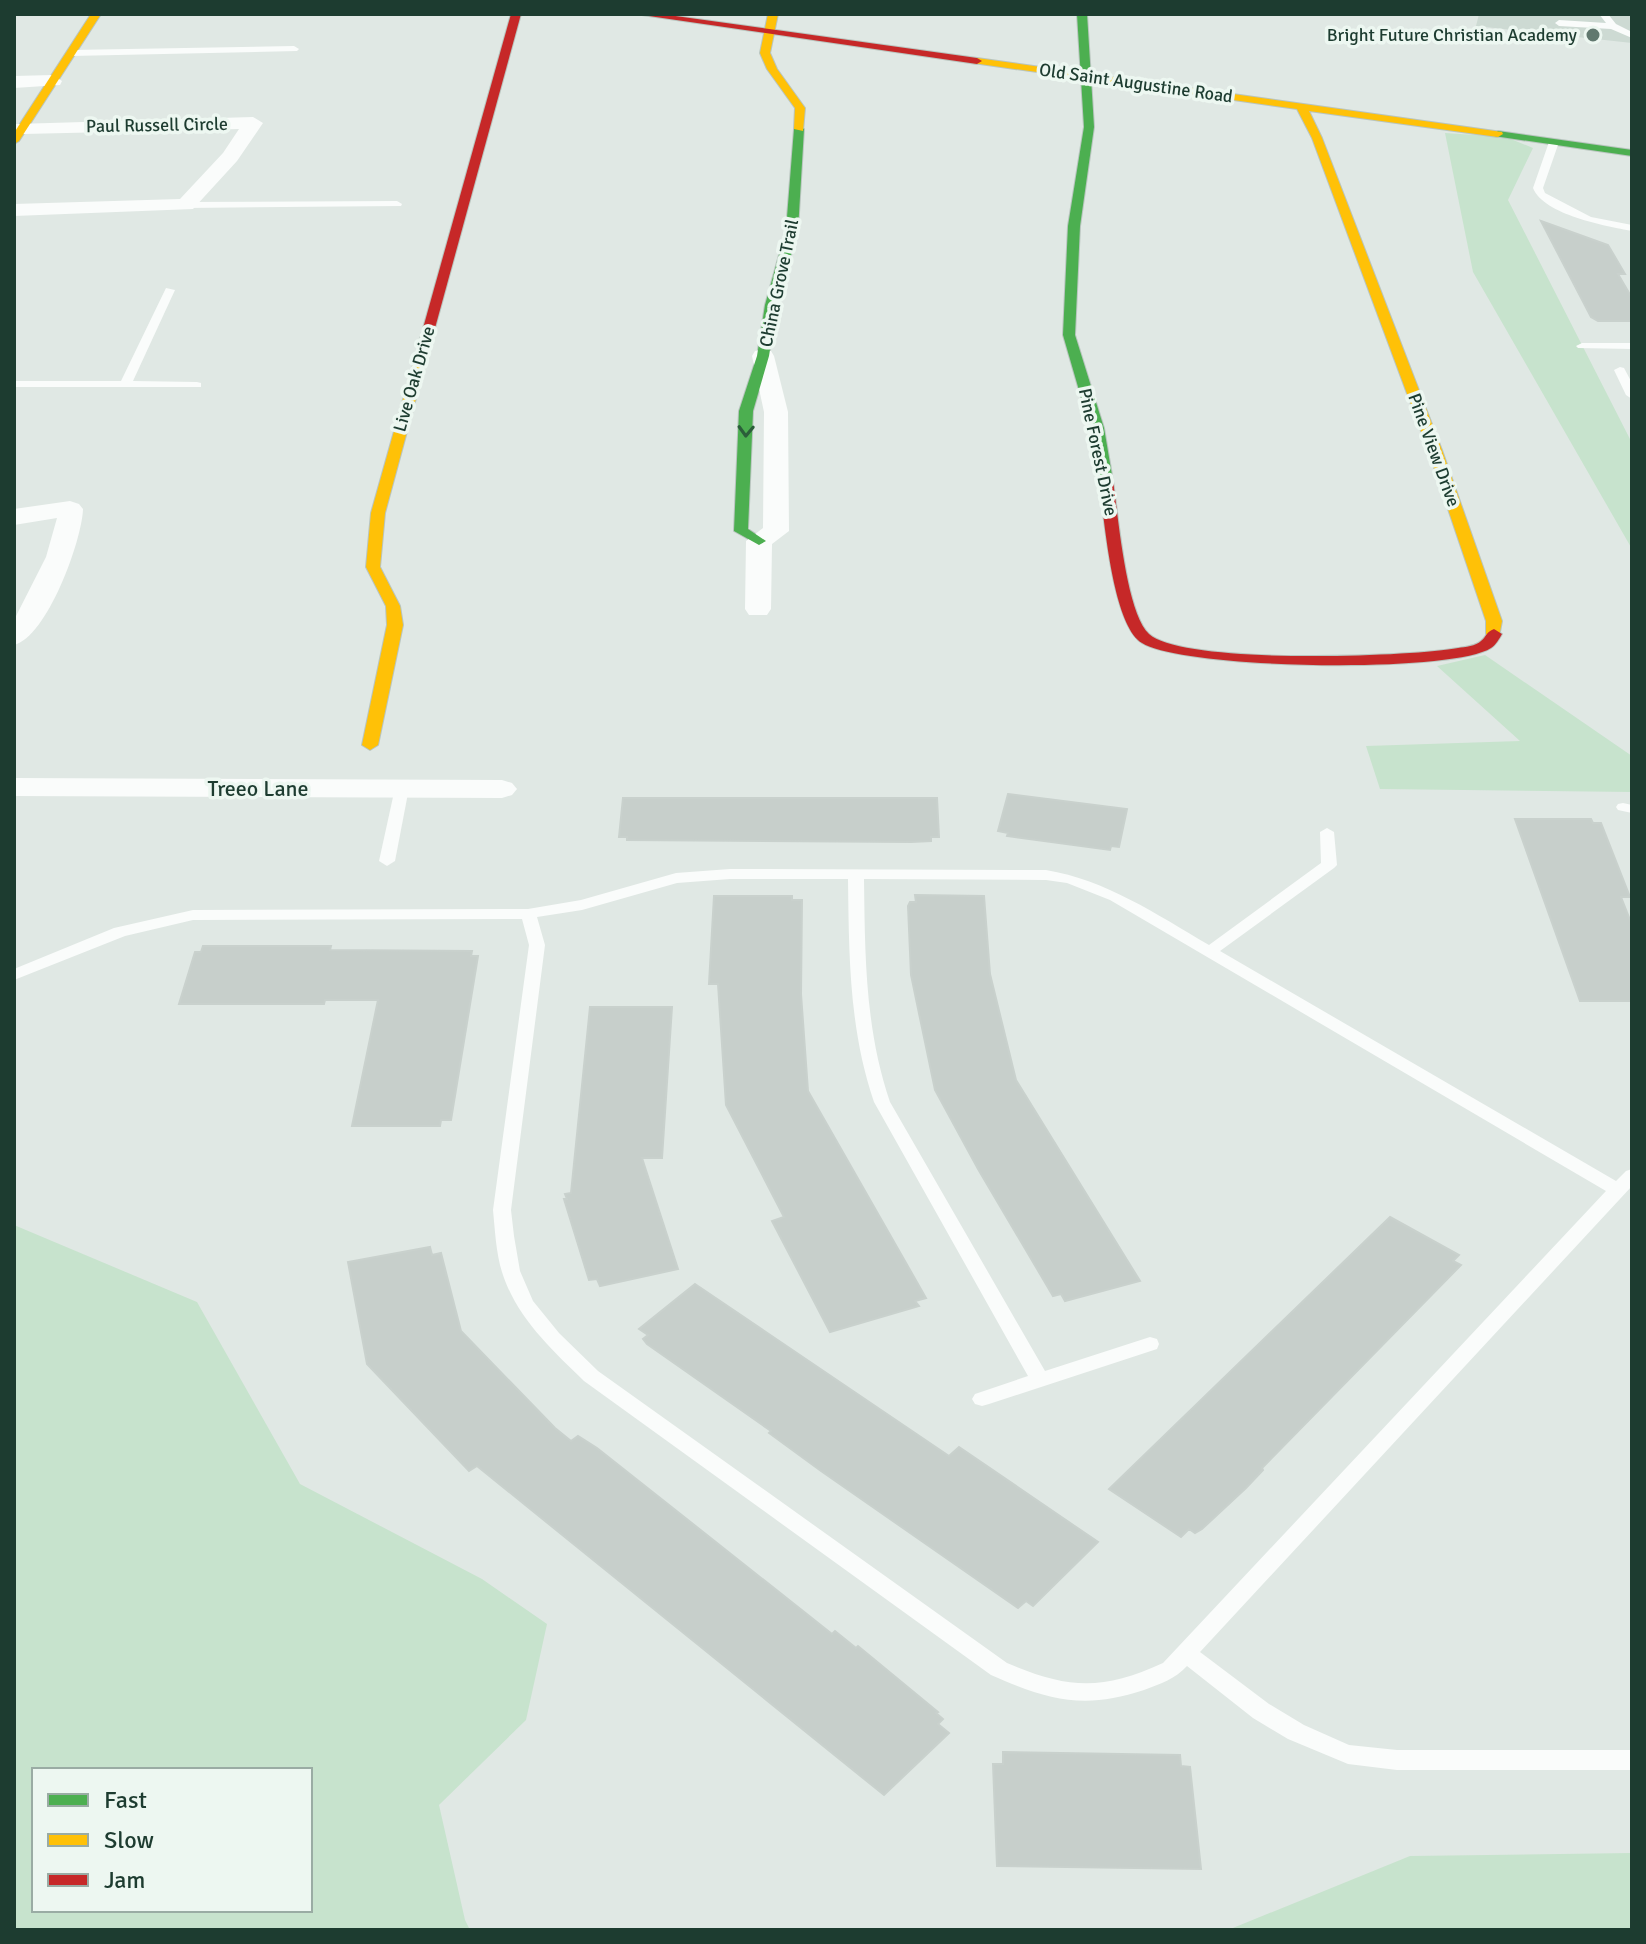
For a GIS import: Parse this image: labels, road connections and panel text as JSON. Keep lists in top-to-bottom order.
{
  "streets": {
    "street": [
      "Old Saint Augustine Road",
      "Paul Russell Circle",
      "China Grove Trail",
      "Live Oak Drive",
      "Pine View Drive",
      "Pine Forest Drive",
      "Treeo Lane"
    ]
  },
  "crossings": [
    ["Old Saint Augustine Road", "China Grove Trail"],
    ["Old Saint Augustine Road", "Pine View Drive"],
    ["Old Saint Augustine Road", "Pine Forest Drive"],
    ["Pine View Drive", "Pine Forest Drive"]
  ],
  "places": ["Bright Future Christian Academy"],
  "legend": ["Fast", "Slow", "Jam"]
}
